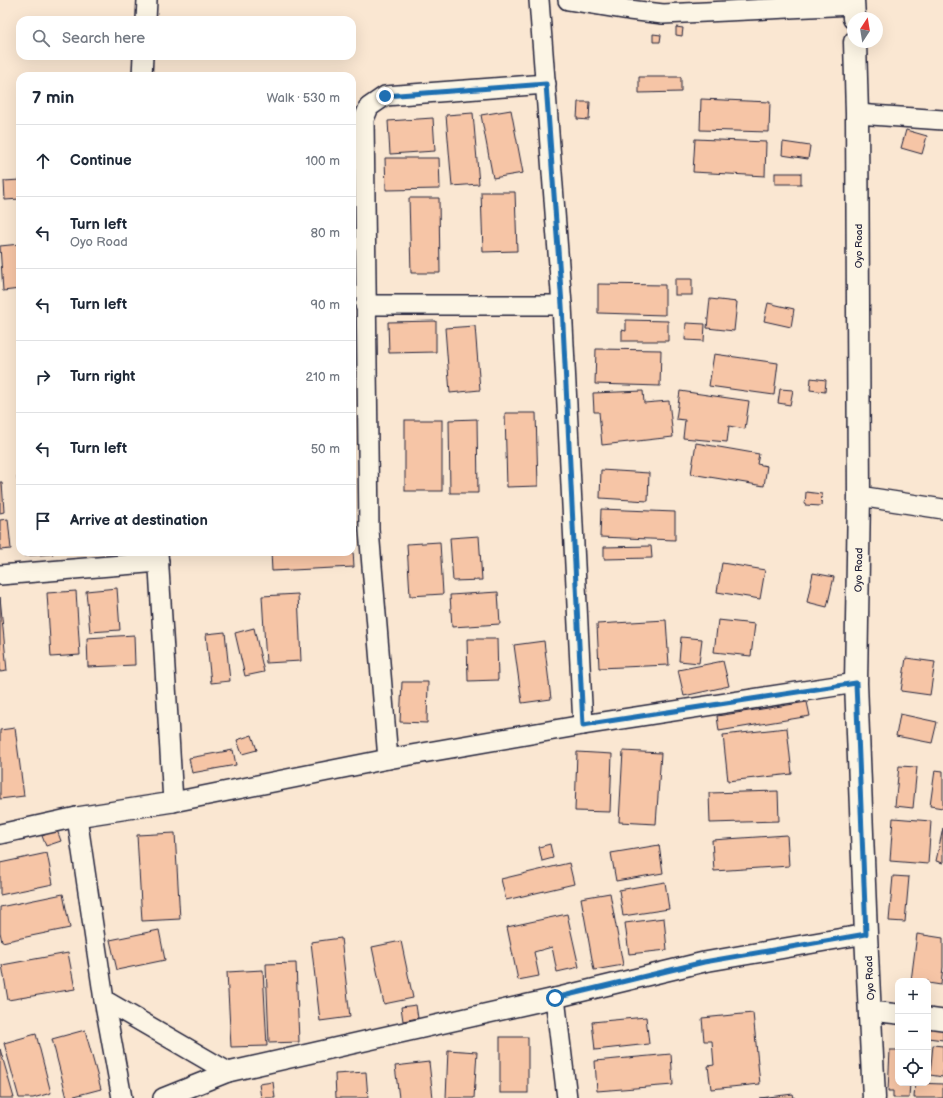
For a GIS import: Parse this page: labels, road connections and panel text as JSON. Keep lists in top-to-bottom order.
{
  "streets": {
    "street": ["Oyo Road"]
  },
  "north": "top",
  "page": {
    "search": "Search here",
    "heading": ["7 min", "Walk · 530 m"],
    "list": [
      ["Continue", "100 m"],
      ["Turn left", "Oyo Road", "80 m"],
      ["Turn left", "90 m"],
      ["Turn right", "210 m"],
      ["Turn left", "50 m"],
      "Arrive at destination"
    ],
    "map_buttons": ["+", "−"]
  }
}
